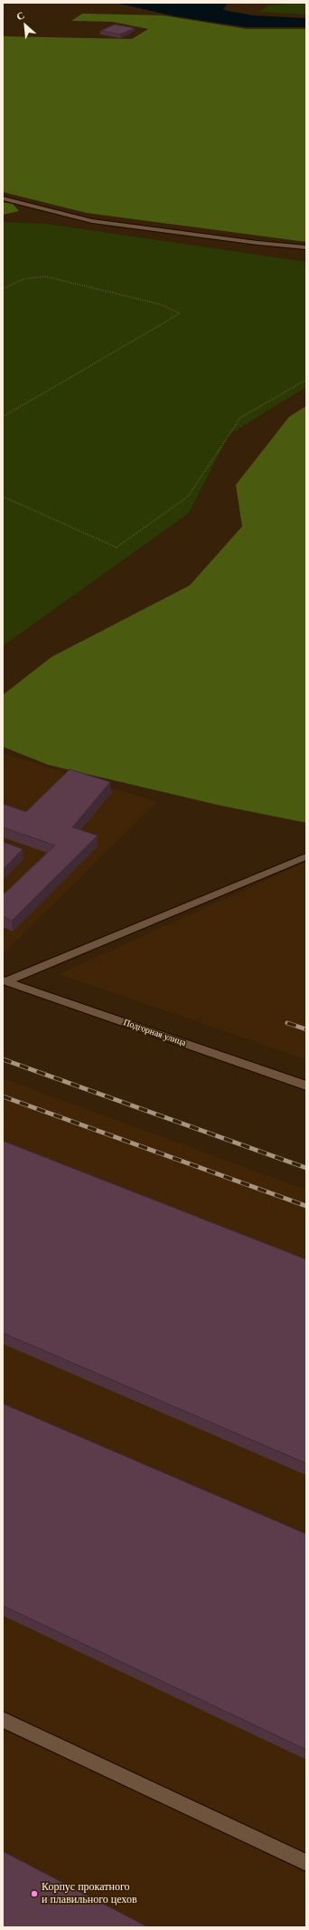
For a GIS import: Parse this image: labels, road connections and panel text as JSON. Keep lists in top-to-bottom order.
{
  "streets": {
    "street": ["Подгорная улица"]
  },
  "places": ["Корпус прокатного и плавильного цехов"],
  "north": "top left"
}
